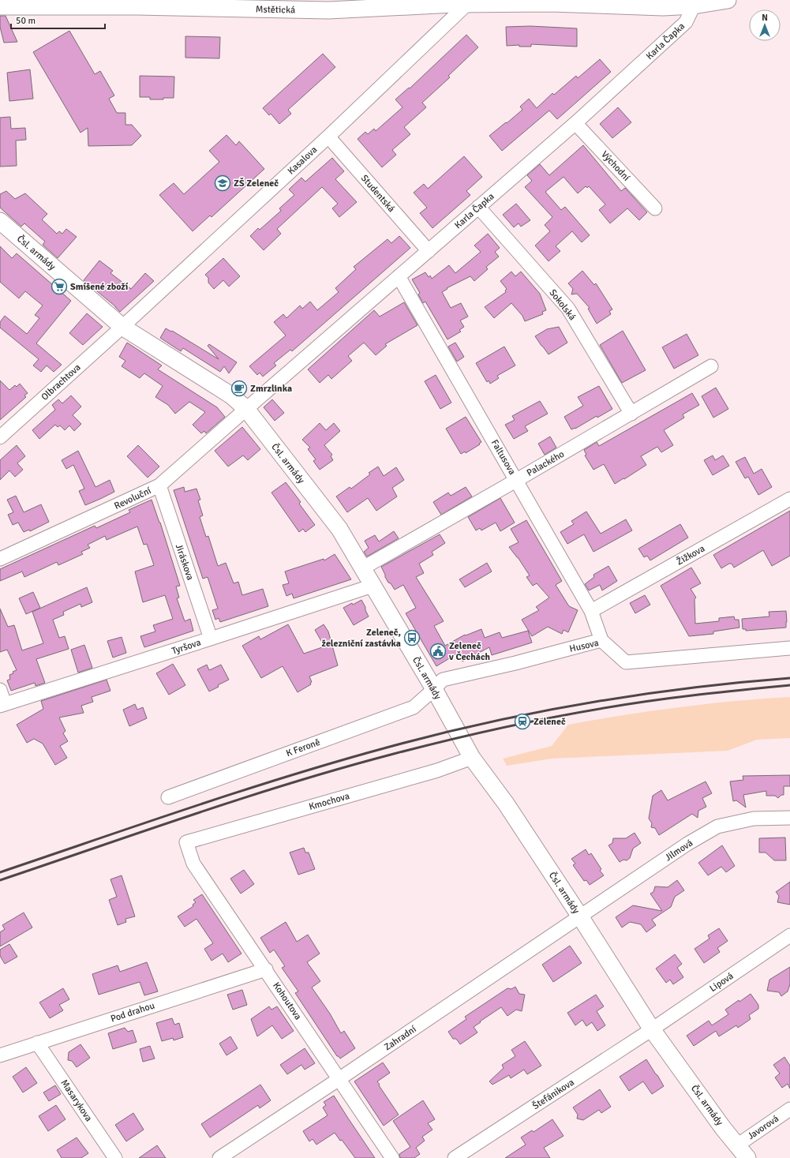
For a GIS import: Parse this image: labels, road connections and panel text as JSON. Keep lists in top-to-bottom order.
{
  "streets": {
    "street": [
      "Mstětická",
      "Karla Čapka",
      "Kasalova",
      "Východní",
      "Studentská",
      "Čsl. armády",
      "Sokolská",
      "Olbrachtova",
      "Faltusova",
      "Palackého",
      "Revoluční",
      "Žižkova",
      "Jiráskova",
      "Husova",
      "Tyršova",
      "K Feroně",
      "Kmochova",
      "Jilmová",
      "Lipová",
      "Kohoutova",
      "Pod drahou",
      "Zahradní",
      "Štefánikova",
      "Masarykova",
      "Javorová"
    ]
  },
  "crossings": [
    ["Mstětická", "Karla Čapka"],
    ["Mstětická", "Kasalova"],
    ["Karla Čapka", "Východní"],
    ["Karla Čapka", "Studentská"],
    ["Karla Čapka", "Čsl. armády"],
    ["Karla Čapka", "Sokolská"],
    ["Karla Čapka", "Faltusova"],
    ["Karla Čapka", "Revoluční"],
    ["Kasalova", "Studentská"],
    ["Kasalova", "Čsl. armády"],
    ["Kasalova", "Olbrachtova"],
    ["Čsl. armády", "Olbrachtova"],
    ["Čsl. armády", "Palackého"],
    ["Čsl. armády", "Revoluční"],
    ["Čsl. armády", "Husova"],
    ["Čsl. armády", "Tyršova"],
    ["Čsl. armády", "K Feroně"],
    ["Čsl. armády", "Kmochova"],
    ["Čsl. armády", "Jilmová"],
    ["Čsl. armády", "Lipová"],
    ["Čsl. armády", "Zahradní"],
    ["Čsl. armády", "Štefánikova"],
    ["Čsl. armády", "Javorová"],
    ["Sokolská", "Palackého"],
    ["Faltusova", "Palackého"],
    ["Faltusova", "Žižkova"],
    ["Faltusova", "Husova"],
    ["Revoluční", "Jiráskova"],
    ["Jiráskova", "Tyršova"],
    ["Husova", "K Feroně"],
    ["Kmochova", "Kohoutova"],
    ["Jilmová", "Zahradní"],
    ["Lipová", "Štefánikova"],
    ["Kohoutova", "Pod drahou"],
    ["Kohoutova", "Zahradní"],
    ["Pod drahou", "Masarykova"]
  ],
  "places": {
    "school or university": ["ZŠ Zeleneč"],
    "supermarket": ["Smíšené zboží"],
    "cafe": ["Zmrzlinka"],
    "bus stop": ["Zeleneč, železniční zastávka"],
    "public building": ["Zeleneč v Čechách"],
    "station": ["Zeleneč"]
  },
  "scale_bar": "50 m",
  "north": "top"
}
